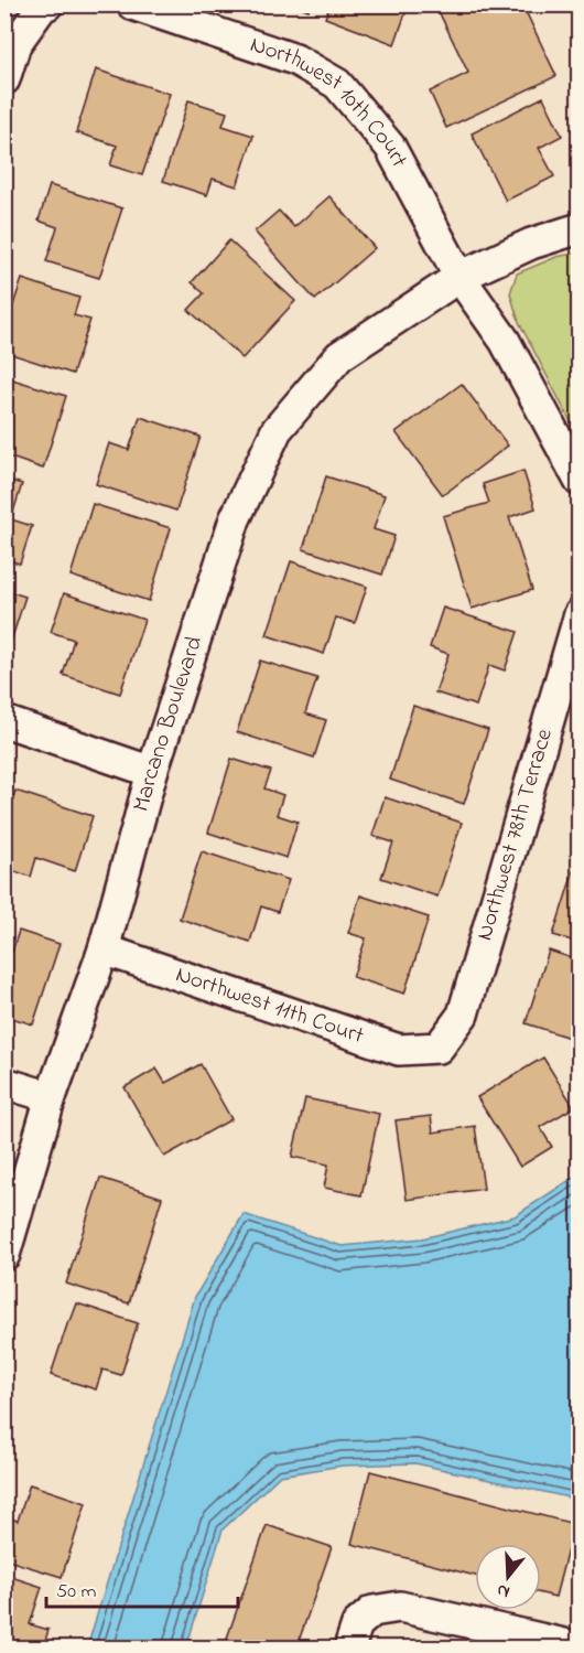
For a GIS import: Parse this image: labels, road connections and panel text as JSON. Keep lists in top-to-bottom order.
{
  "streets": {
    "street": [
      "Northwest 10th Court",
      "Marcano Boulevard",
      "Northwest 78th Terrace",
      "Northwest 11th Court"
    ]
  },
  "crossings": [
    ["Northwest 10th Court", "Marcano Boulevard"],
    ["Marcano Boulevard", "Northwest 11th Court"],
    ["Northwest 78th Terrace", "Northwest 11th Court"]
  ],
  "scale_bar": "50 m",
  "north": "bottom"
}
